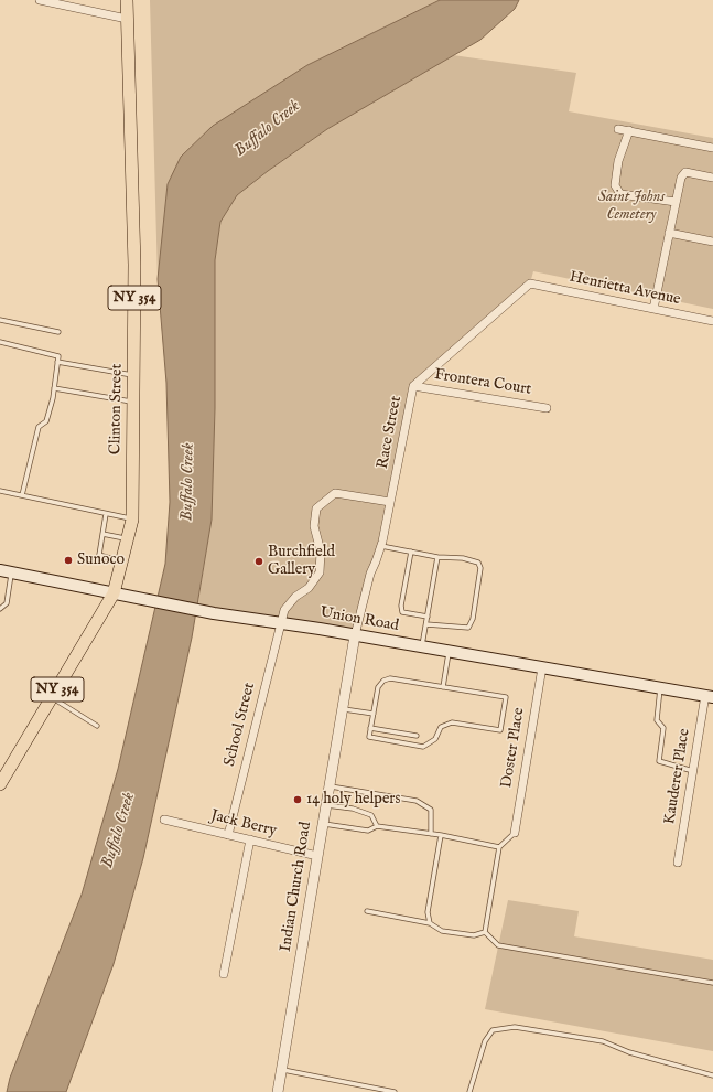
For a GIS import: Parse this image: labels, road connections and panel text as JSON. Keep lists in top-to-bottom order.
{
  "streets": {
    "main road": ["NY 354", "Clinton Street", "Union Road"],
    "street": [
      "Henrietta Avenue",
      "Frontera Court",
      "Race Street",
      "School Street",
      "Doster Place",
      "Kauderer Place",
      "Jack Berry",
      "Indian Church Road"
    ]
  },
  "crossings": [
    ["Henrietta Avenue", "Race Street"],
    ["Frontera Court", "Race Street"],
    ["Clinton Street", "Union Road"],
    ["Race Street", "Union Road"],
    ["Race Street", "School Street"],
    ["Race Street", "Indian Church Road"],
    ["Union Road", "School Street"],
    ["Union Road", "Doster Place"],
    ["Union Road", "Kauderer Place"],
    ["Union Road", "Indian Church Road"],
    ["School Street", "Jack Berry"],
    ["Jack Berry", "Indian Church Road"]
  ],
  "water": ["Buffalo Creek"],
  "parks": ["Saint Johns Cemetery"],
  "places": ["Sunoco", "Burchfield Gallery", "14 holy helpers"]
}
